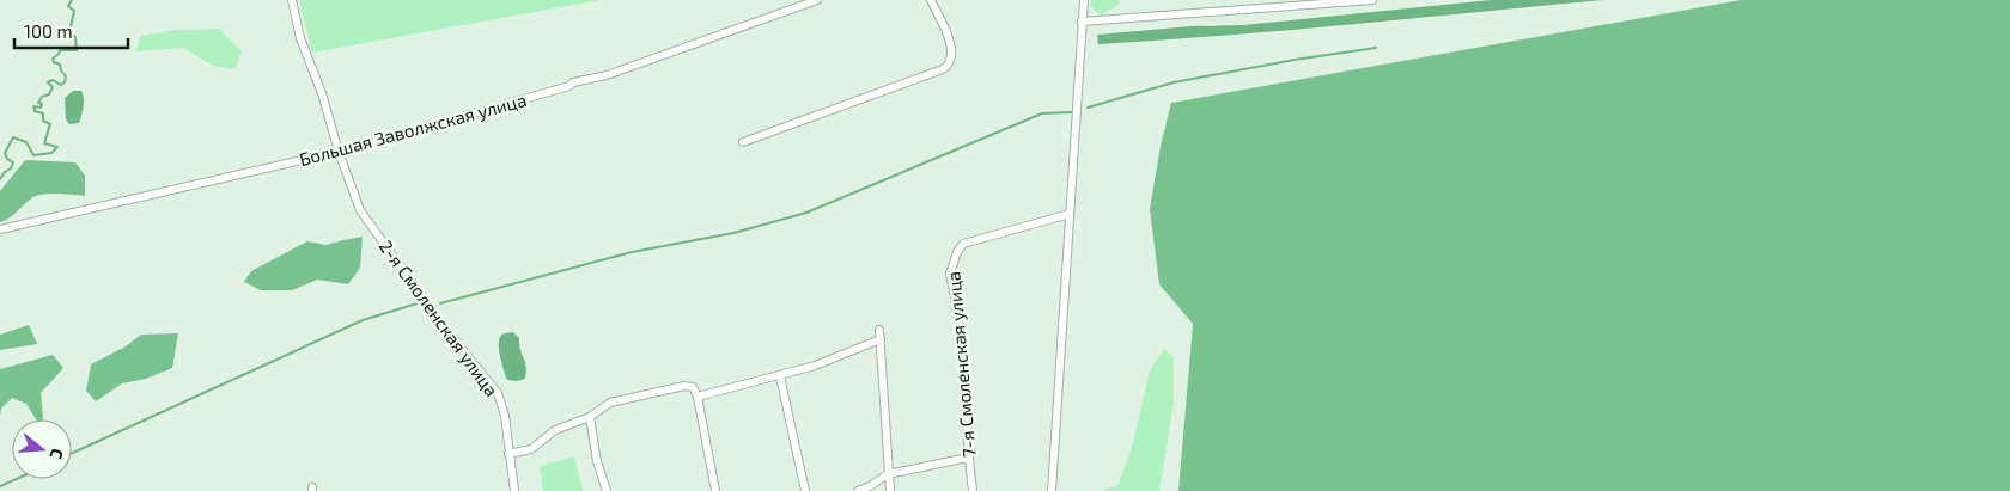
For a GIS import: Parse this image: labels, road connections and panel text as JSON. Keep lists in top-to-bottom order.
{
  "streets": {
    "street": ["Большая Заволжская улица", "2-я Смоленская улица", "7-я Смоленская улица"]
  },
  "crossings": [
    ["Большая Заволжская улица", "2-я Смоленская улица"]
  ],
  "scale_bar": "100 m",
  "north": "right"
}
